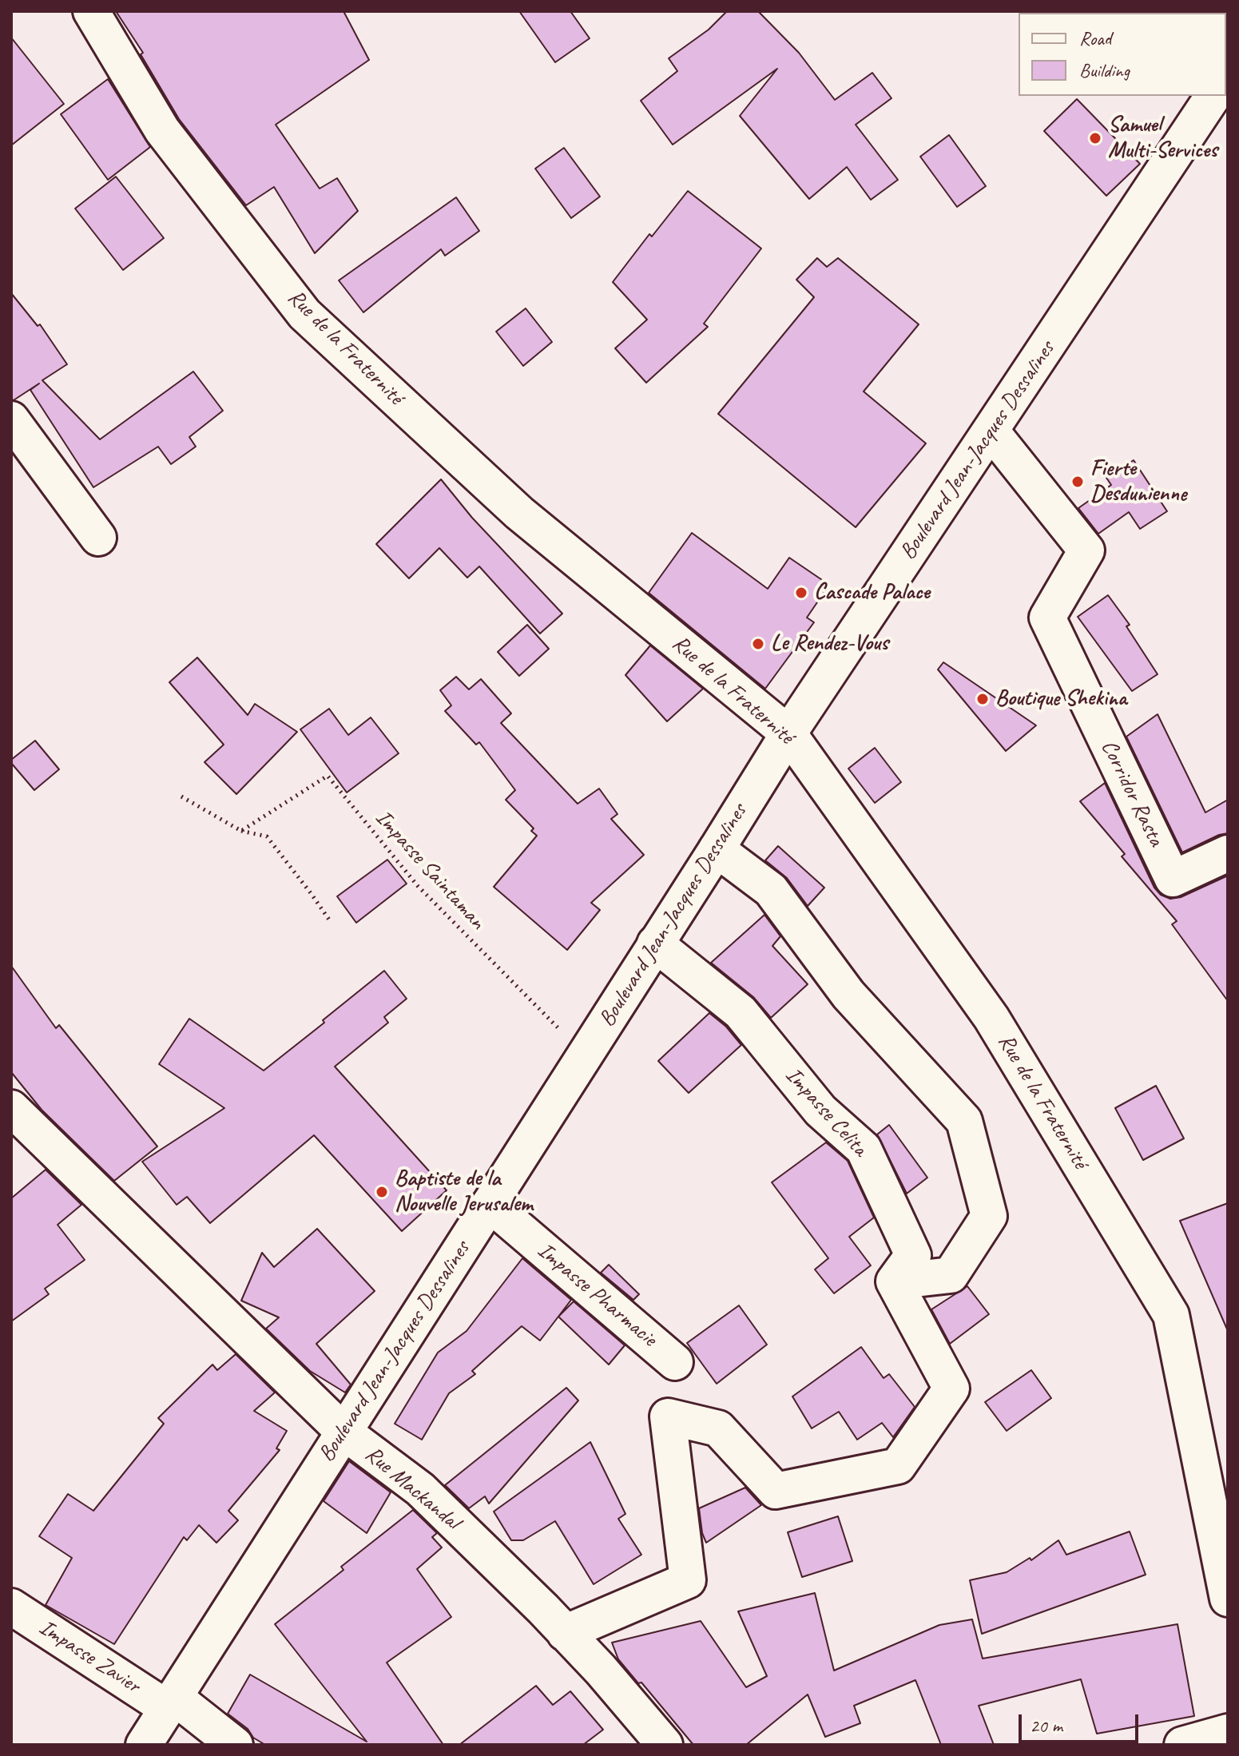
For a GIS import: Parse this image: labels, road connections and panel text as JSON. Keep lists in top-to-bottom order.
{
  "streets": {
    "street": [
      "Rue de la Fraternité",
      "Boulevard Jean-Jacques Dessalines",
      "Corridor Rasta",
      "Impasse Celita",
      "Impasse Pharmacie",
      "Rue Mackandal",
      "Impasse Zavier"
    ],
    "path": ["Impasse Saintaman"]
  },
  "crossings": [
    ["Rue de la Fraternité", "Boulevard Jean-Jacques Dessalines"],
    ["Boulevard Jean-Jacques Dessalines", "Corridor Rasta"],
    ["Boulevard Jean-Jacques Dessalines", "Impasse Saintaman"],
    ["Boulevard Jean-Jacques Dessalines", "Impasse Celita"],
    ["Boulevard Jean-Jacques Dessalines", "Impasse Pharmacie"],
    ["Boulevard Jean-Jacques Dessalines", "Rue Mackandal"],
    ["Boulevard Jean-Jacques Dessalines", "Impasse Zavier"]
  ],
  "places": [
    "Samuel Multi-Services",
    "Fierte Desdunienne",
    "Cascade Palace",
    "Le Rendez-Vous",
    "Boutique Shekina",
    "Baptiste de la Nouvelle Jerusalem"
  ],
  "legend": ["Road", "Building"],
  "scale_bar": "20 m"
}
